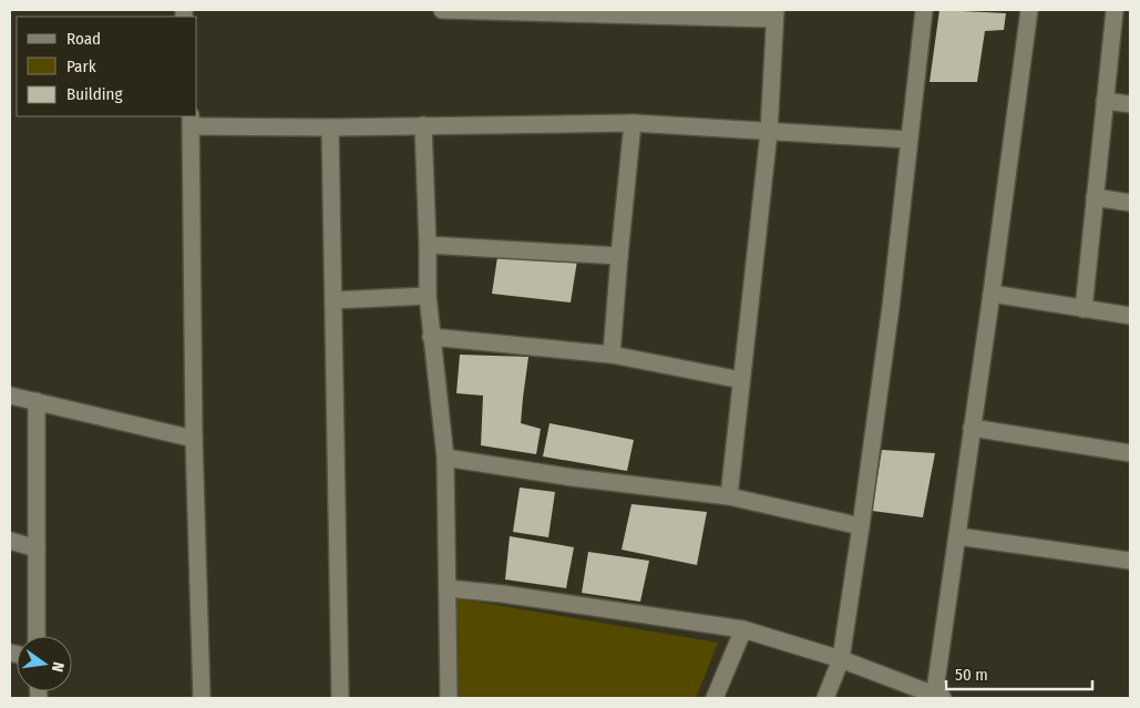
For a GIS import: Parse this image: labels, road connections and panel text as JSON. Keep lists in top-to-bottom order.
{
  "legend": ["Road", "Park", "Building"],
  "scale_bar": "50 m",
  "north": "right"
}
